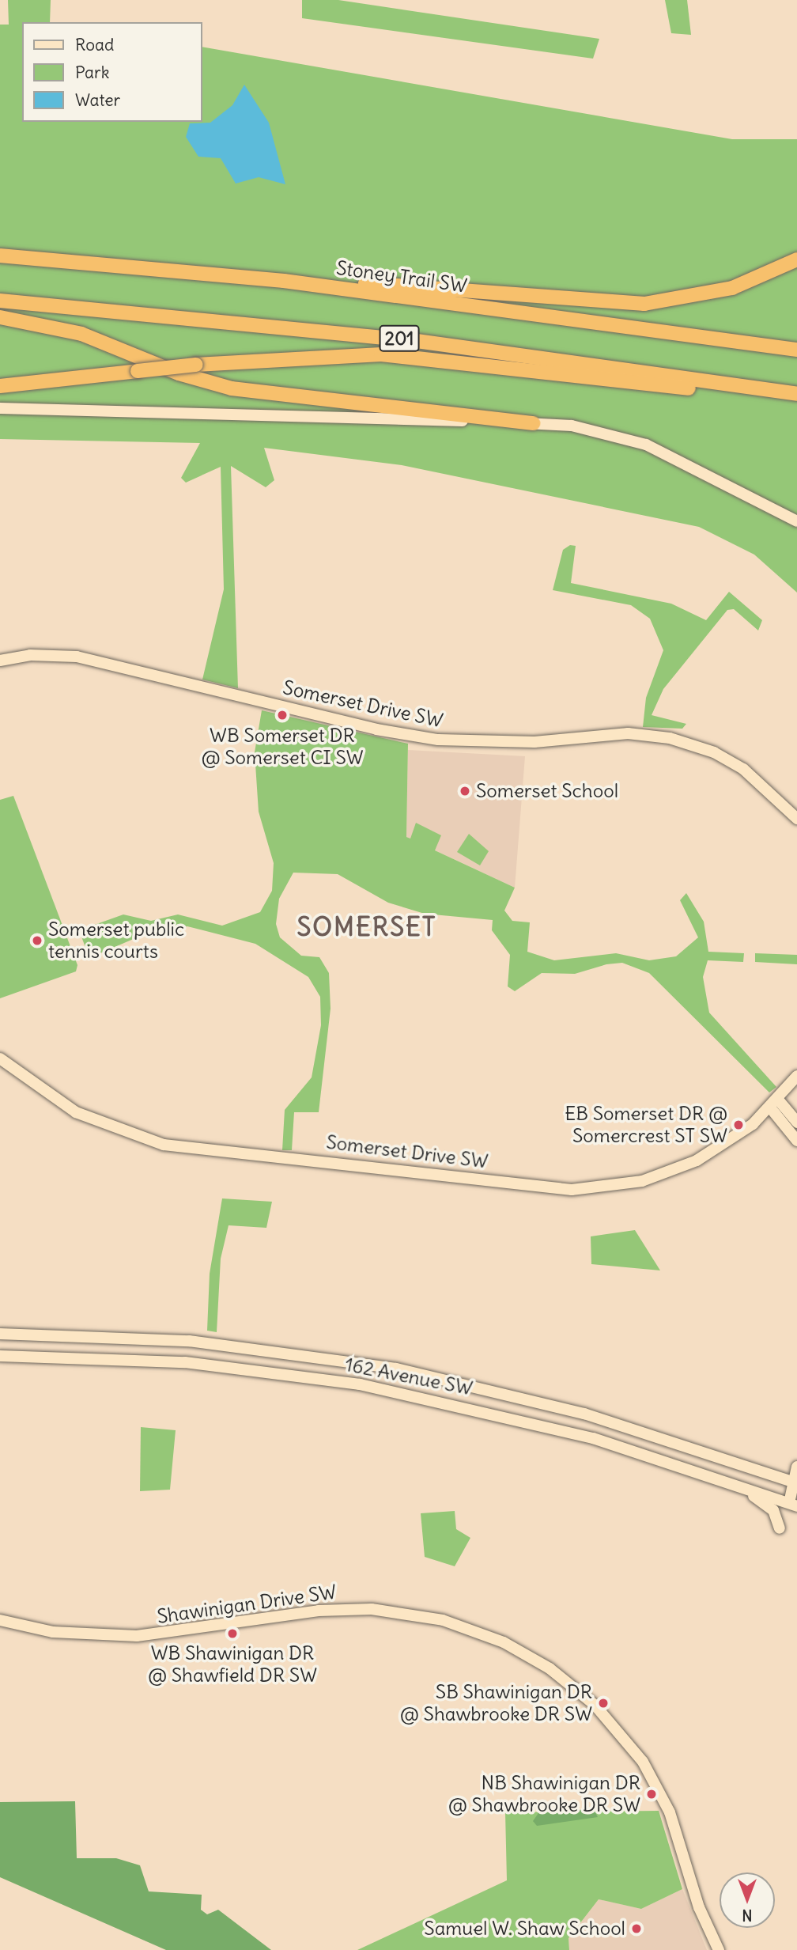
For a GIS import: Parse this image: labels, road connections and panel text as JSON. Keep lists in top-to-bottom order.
{
  "streets": {
    "highway": ["Stoney Trail SW", "201"],
    "street": ["Somerset Drive SW", "162 Avenue SW", "Shawinigan Drive SW"]
  },
  "districts": ["SOMERSET"],
  "places": [
    "WB Somerset DR @ Somerset CI SW",
    "Somerset School",
    "Somerset public tennis courts",
    "EB Somerset DR @ Somercrest ST SW",
    "WB Shawinigan DR @ Shawfield DR SW",
    "SB Shawinigan DR @ Shawbrooke DR SW",
    "NB Shawinigan DR @ Shawbrooke DR SW",
    "Samuel W. Shaw School"
  ],
  "legend": ["Road", "Park", "Water"],
  "north": "bottom"
}
